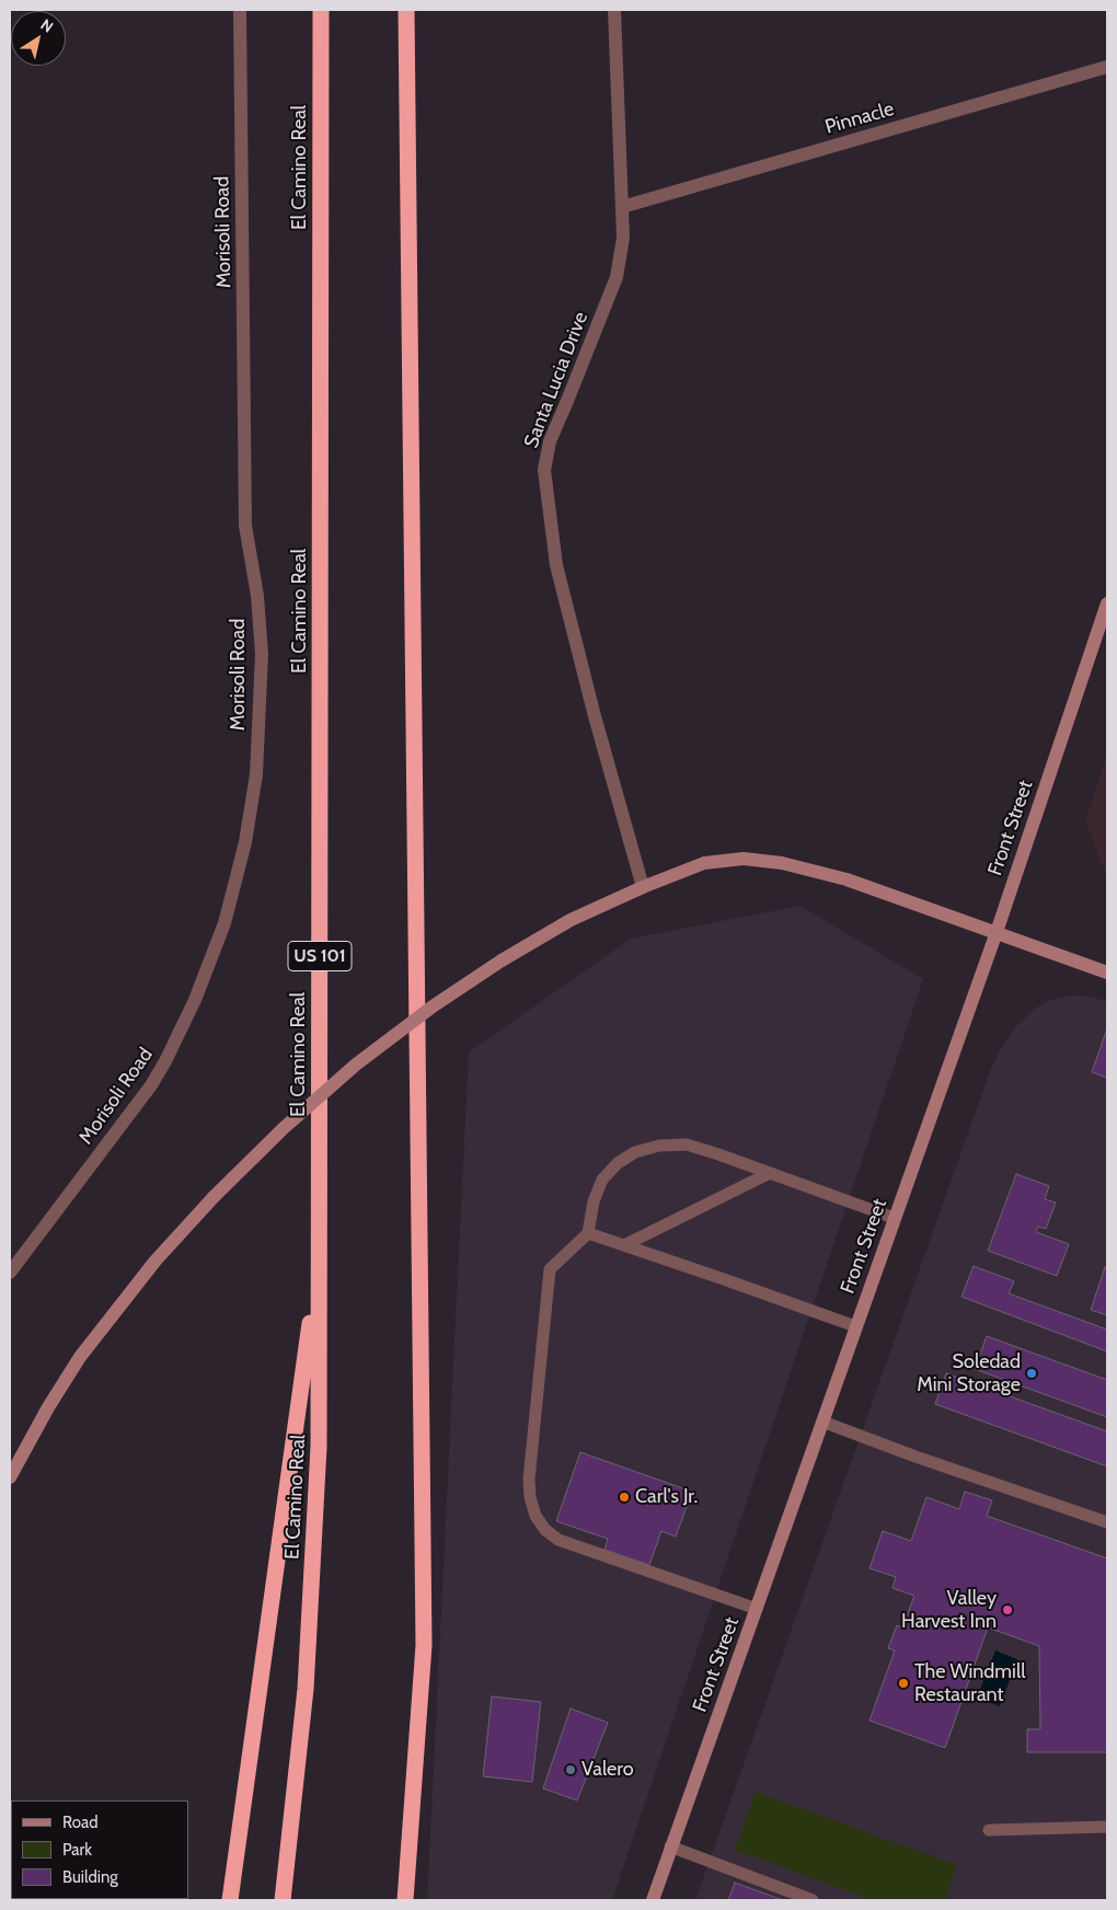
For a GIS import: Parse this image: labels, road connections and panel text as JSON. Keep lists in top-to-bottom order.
{
  "streets": {
    "highway": ["El Camino Real", "US 101"],
    "main road": ["Front Street"],
    "street": ["Pinnacle", "Morisoli Road", "Santa Lucia Drive"]
  },
  "crossings": [
    ["Pinnacle", "Santa Lucia Drive"]
  ],
  "places": [
    "Soledad Mini Storage",
    "Carl's Jr.",
    "Valley Harvest Inn",
    "The Windmill Restaurant",
    "Valero"
  ],
  "legend": ["Road", "Park", "Building"],
  "north": "top right"
}
